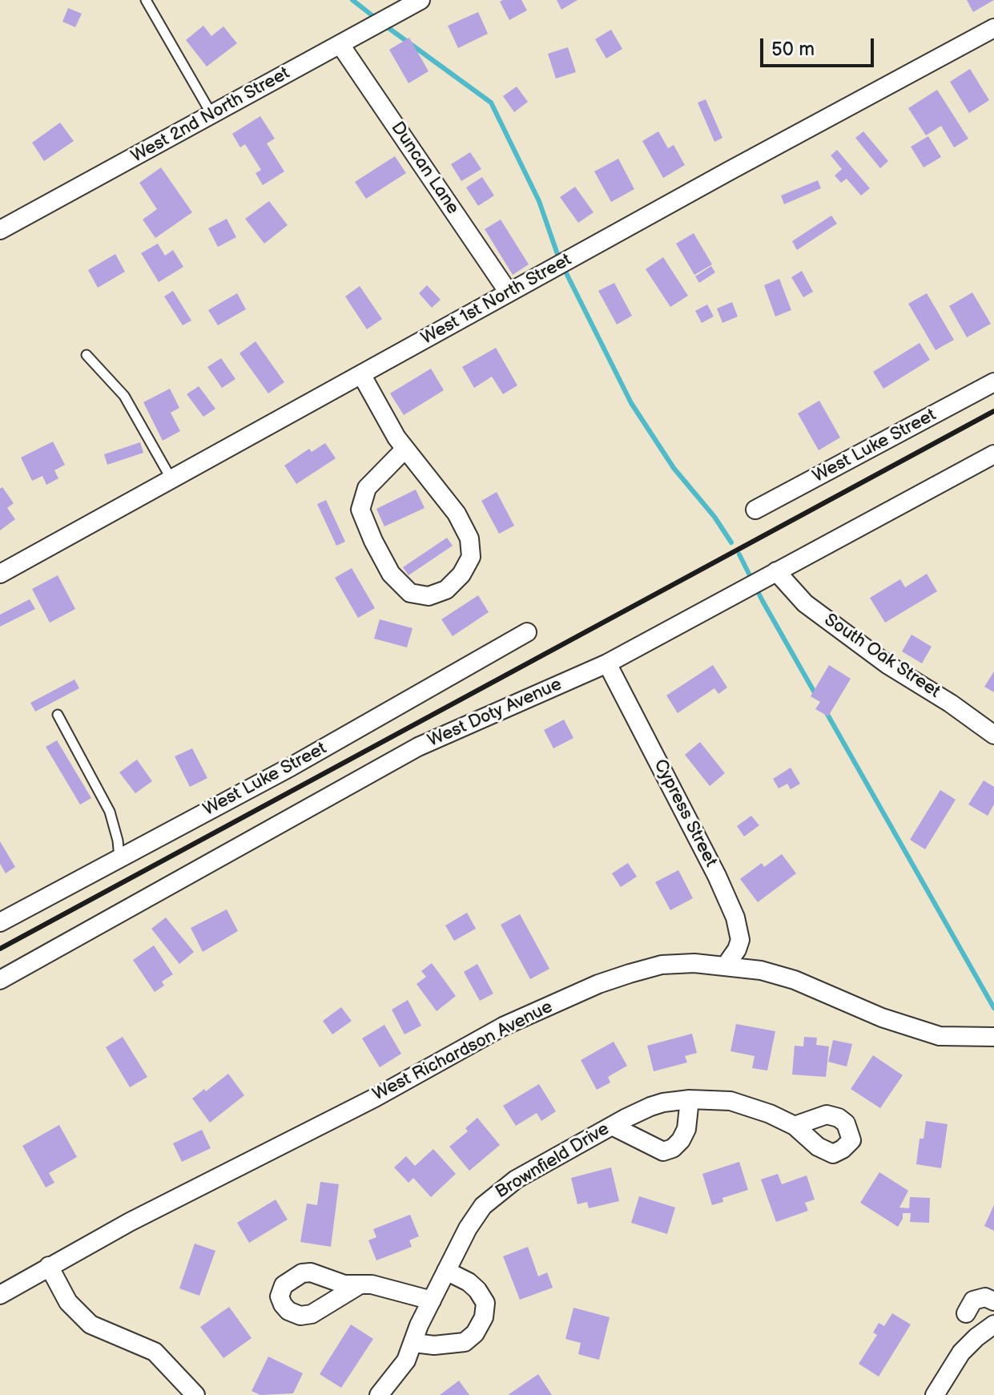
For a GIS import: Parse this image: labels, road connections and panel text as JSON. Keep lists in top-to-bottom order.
{
  "streets": {
    "street": [
      "West 2nd North Street",
      "Duncan Lane",
      "West 1st North Street",
      "West Luke Street",
      "South Oak Street",
      "West Doty Avenue",
      "Cypress Street",
      "West Richardson Avenue",
      "Brownfield Drive"
    ]
  },
  "crossings": [
    ["West 2nd North Street", "Duncan Lane"],
    ["Duncan Lane", "West 1st North Street"],
    ["South Oak Street", "West Doty Avenue"],
    ["West Doty Avenue", "Cypress Street"],
    ["Cypress Street", "West Richardson Avenue"]
  ],
  "scale_bar": "50 m"
}
